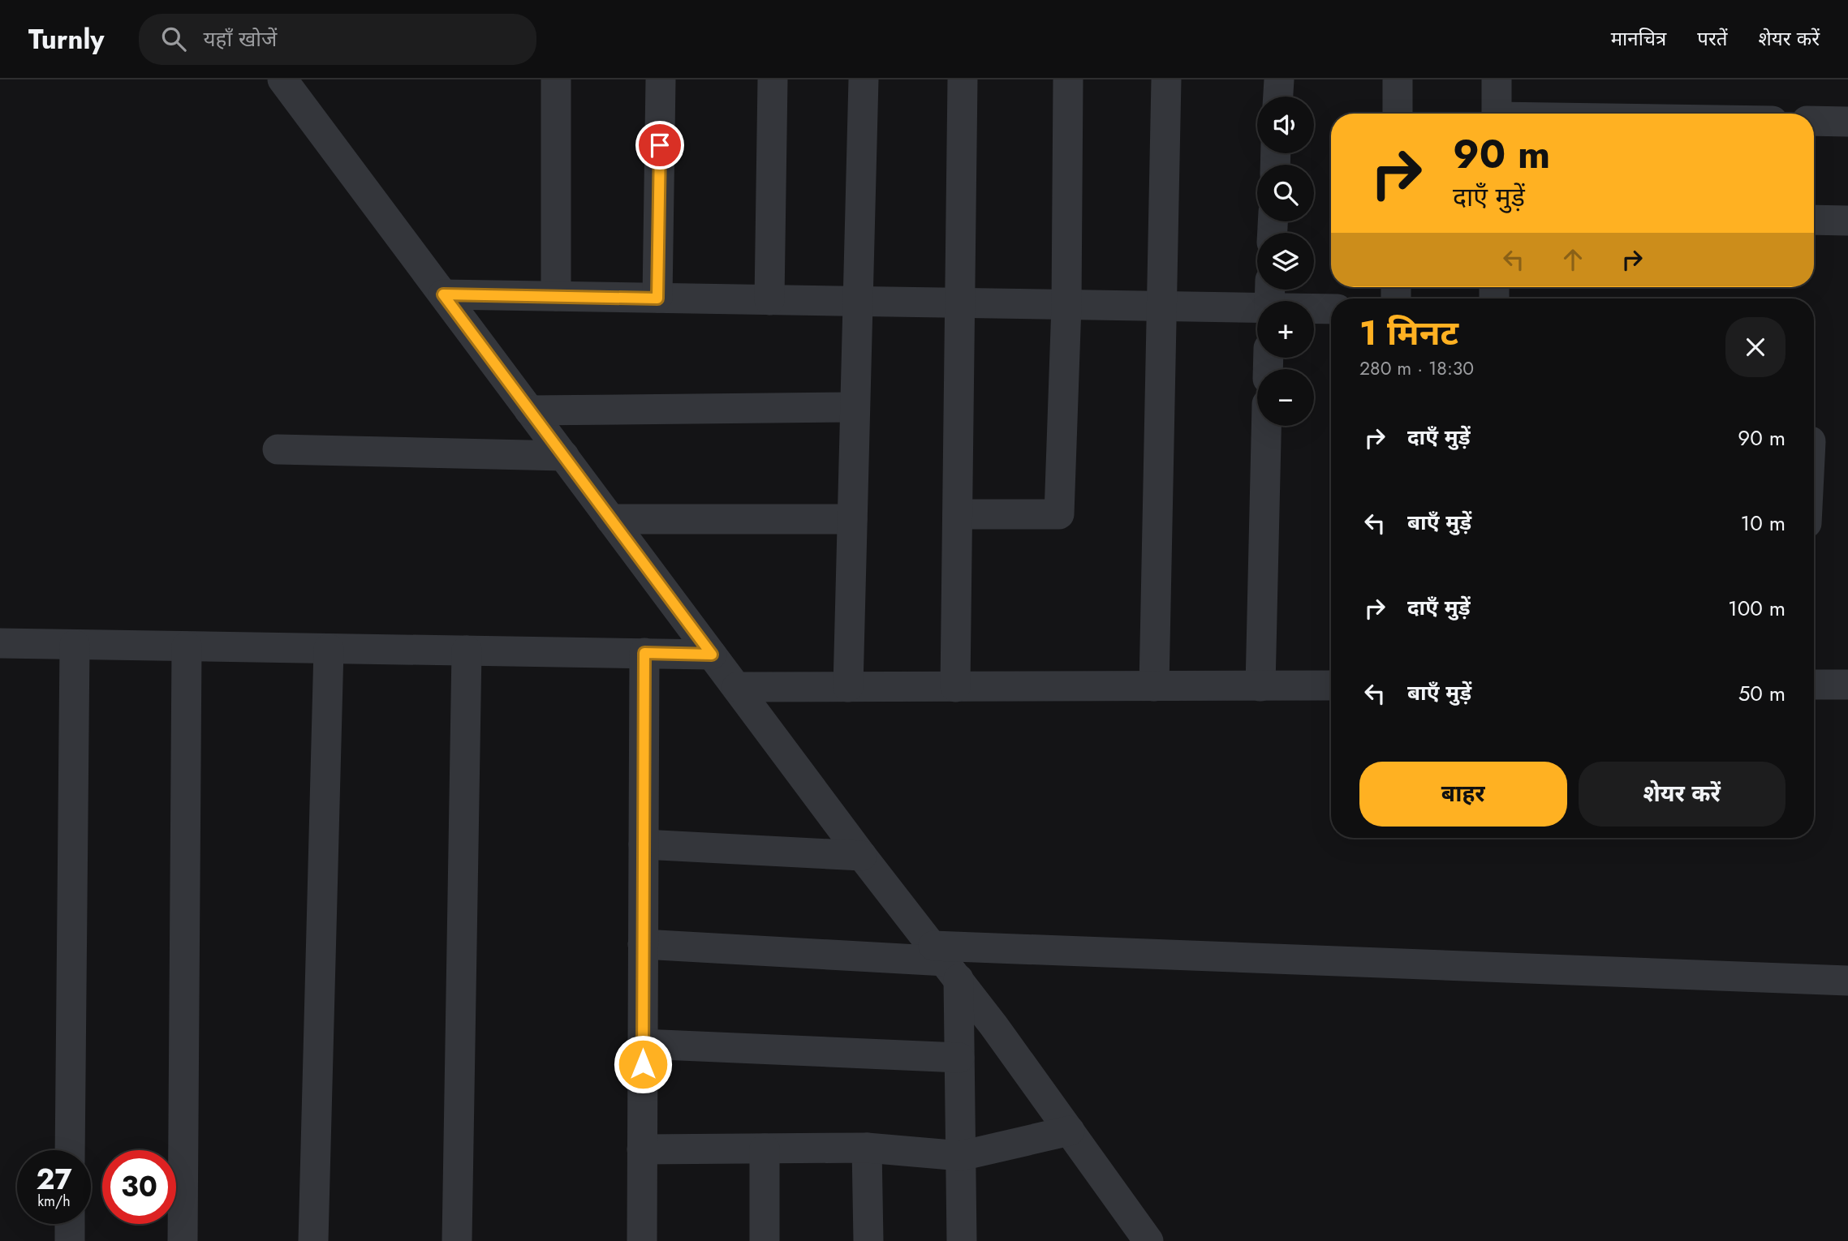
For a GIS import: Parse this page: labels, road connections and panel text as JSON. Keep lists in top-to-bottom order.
{
  "page": {
    "header": "Turnly",
    "search": "यहाँ खोजें",
    "nav": ["मानचित्र", "परतें", "शेयर करें"],
    "map_buttons": ["+", "−"],
    "turn": ["90 m", "दाएँ मुड़ें"],
    "heading": ["1 मिनट", "280 m · 18:30"],
    "list": [
      {
        "name": "दाएँ मुड़ें",
        "value": "90 m"
      },
      {
        "name": "बाएँ मुड़ें",
        "value": "10 m"
      },
      {
        "name": "दाएँ मुड़ें",
        "value": "100 m"
      },
      {
        "name": "बाएँ मुड़ें",
        "value": "50 m"
      }
    ],
    "buttons": ["बाहर", "शेयर करें"],
    "speed": "27 km/h",
    "limit": "30"
  }
}
